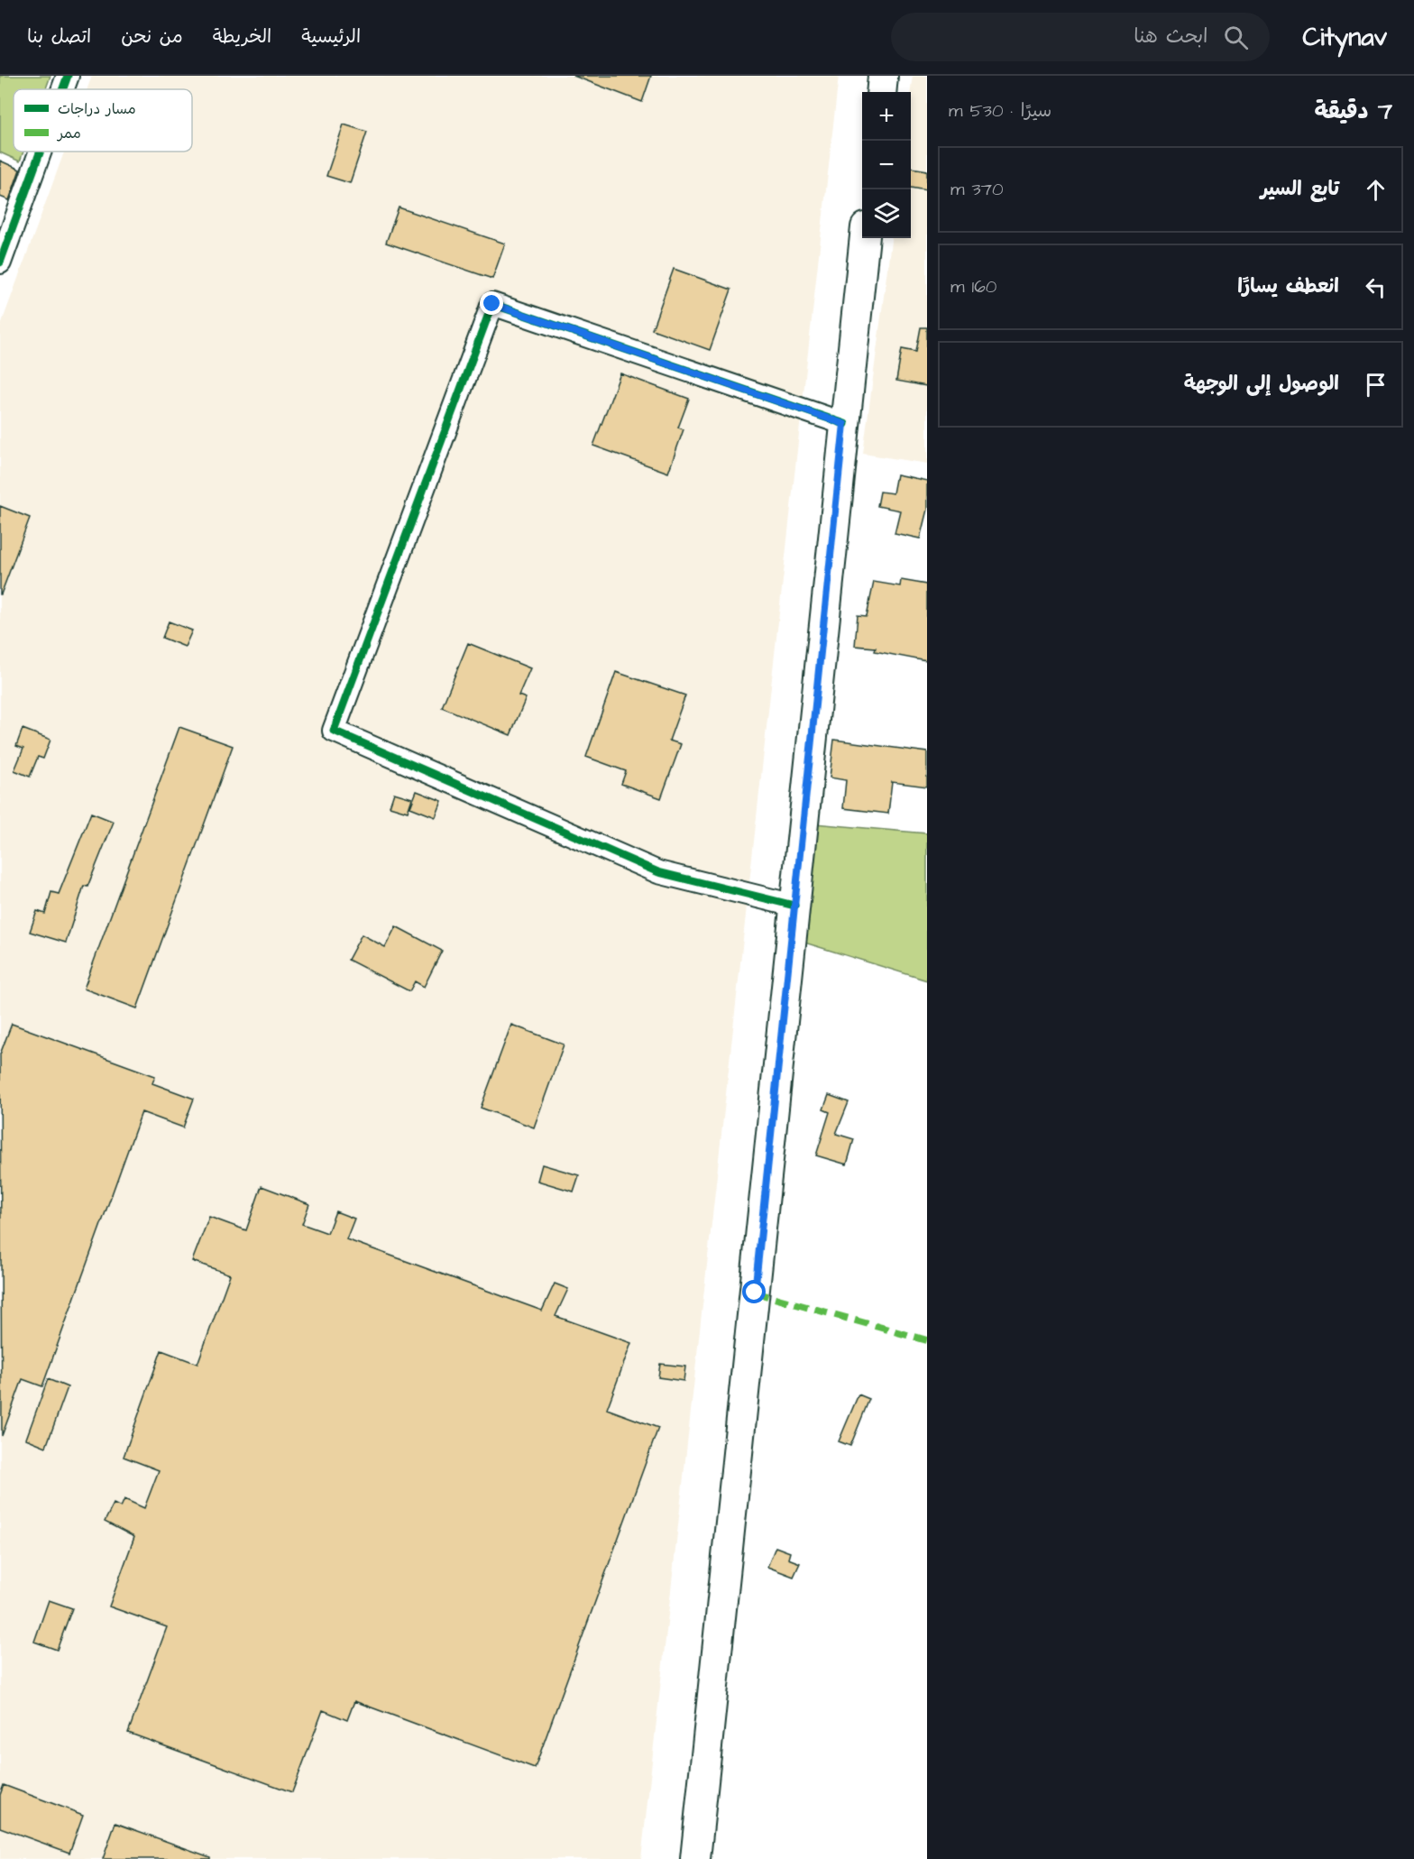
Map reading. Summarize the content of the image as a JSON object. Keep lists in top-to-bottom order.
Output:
{
  "legend": ["مسار دراجات", "ممر"],
  "page": {
    "header": "Citynav",
    "search": "ابحث هنا",
    "nav": [
      "الرئيسية",
      "الخريطة",
      "من نحن",
      "اتصل بنا"
    ],
    "heading": ["7 دقيقة", "سيرًا · 530 m"],
    "map_buttons": ["+", "−"],
    "list": [
      ["تابع السير", "370 m"],
      ["انعطف يسارًا", "160 m"],
      "الوصول إلى الوجهة"
    ]
  }
}
